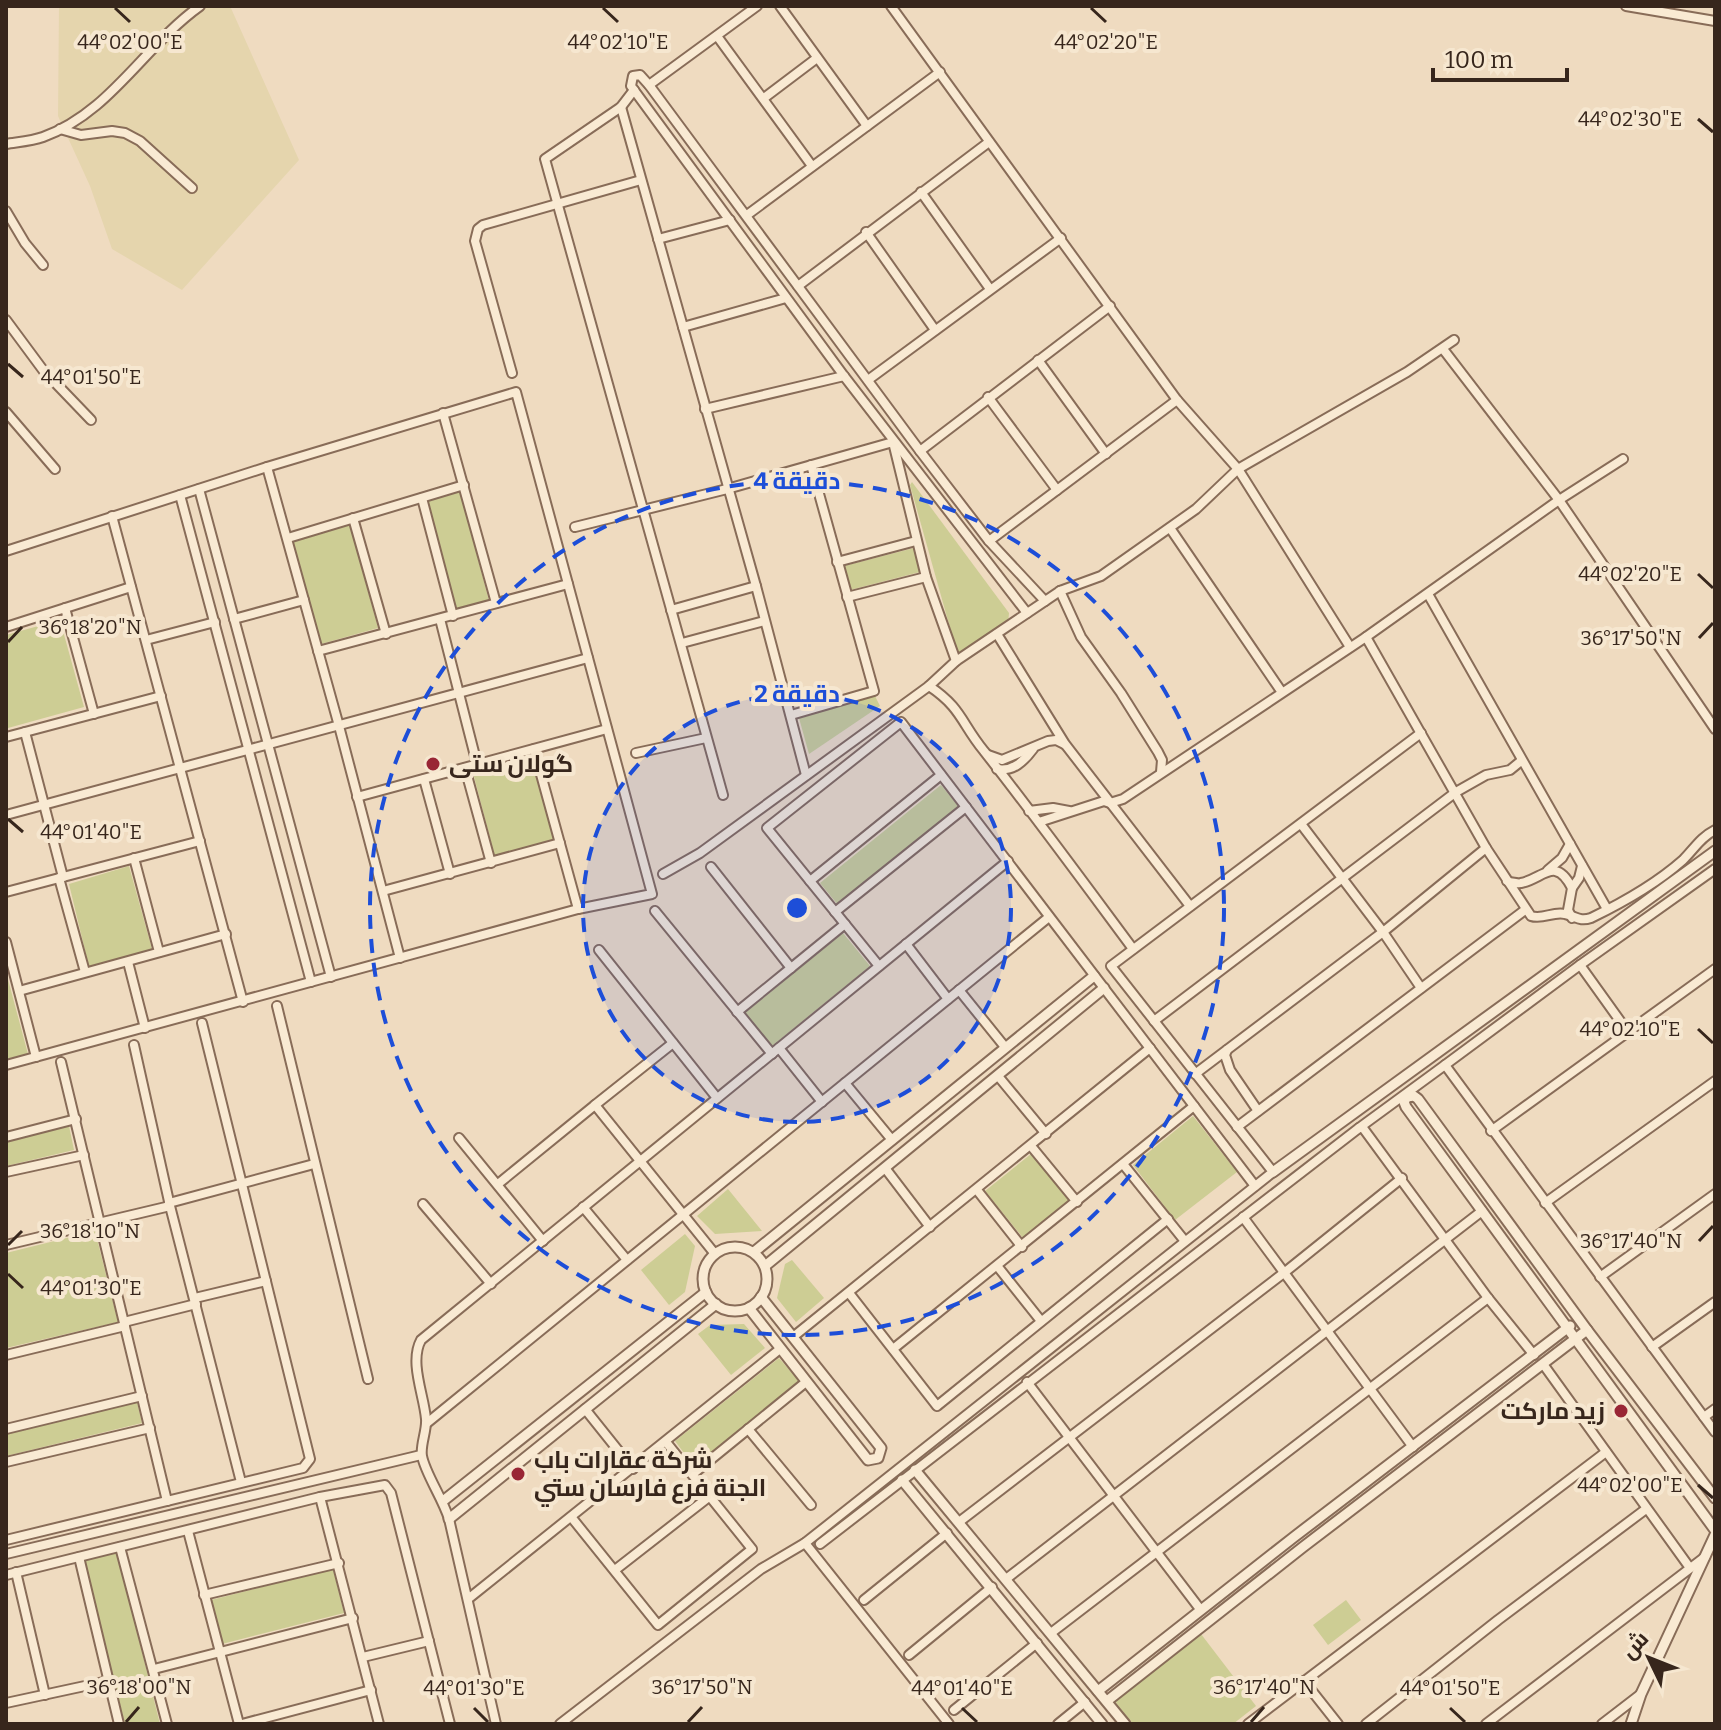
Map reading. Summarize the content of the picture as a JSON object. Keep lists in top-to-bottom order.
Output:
{
  "places": ["گولان ستی", "زيد ماركت", "شرکة عقارات باب الجنة فرع فارسان ستي"],
  "scale_bar": "100 m",
  "north": "top left",
  "coordinates": [
    "44°02'00\"E",
    "44°02'10\"E",
    "44°02'20\"E",
    "44°02'30\"E",
    "44°01'50\"E",
    "36°18'20\"N",
    "36°17'50\"N",
    "44°01'40\"E",
    "36°18'10\"N",
    "36°17'40\"N",
    "44°01'30\"E",
    "36°18'00\"N"
  ],
  "rings": ["4 دقيقة", "2 دقيقة"]
}
